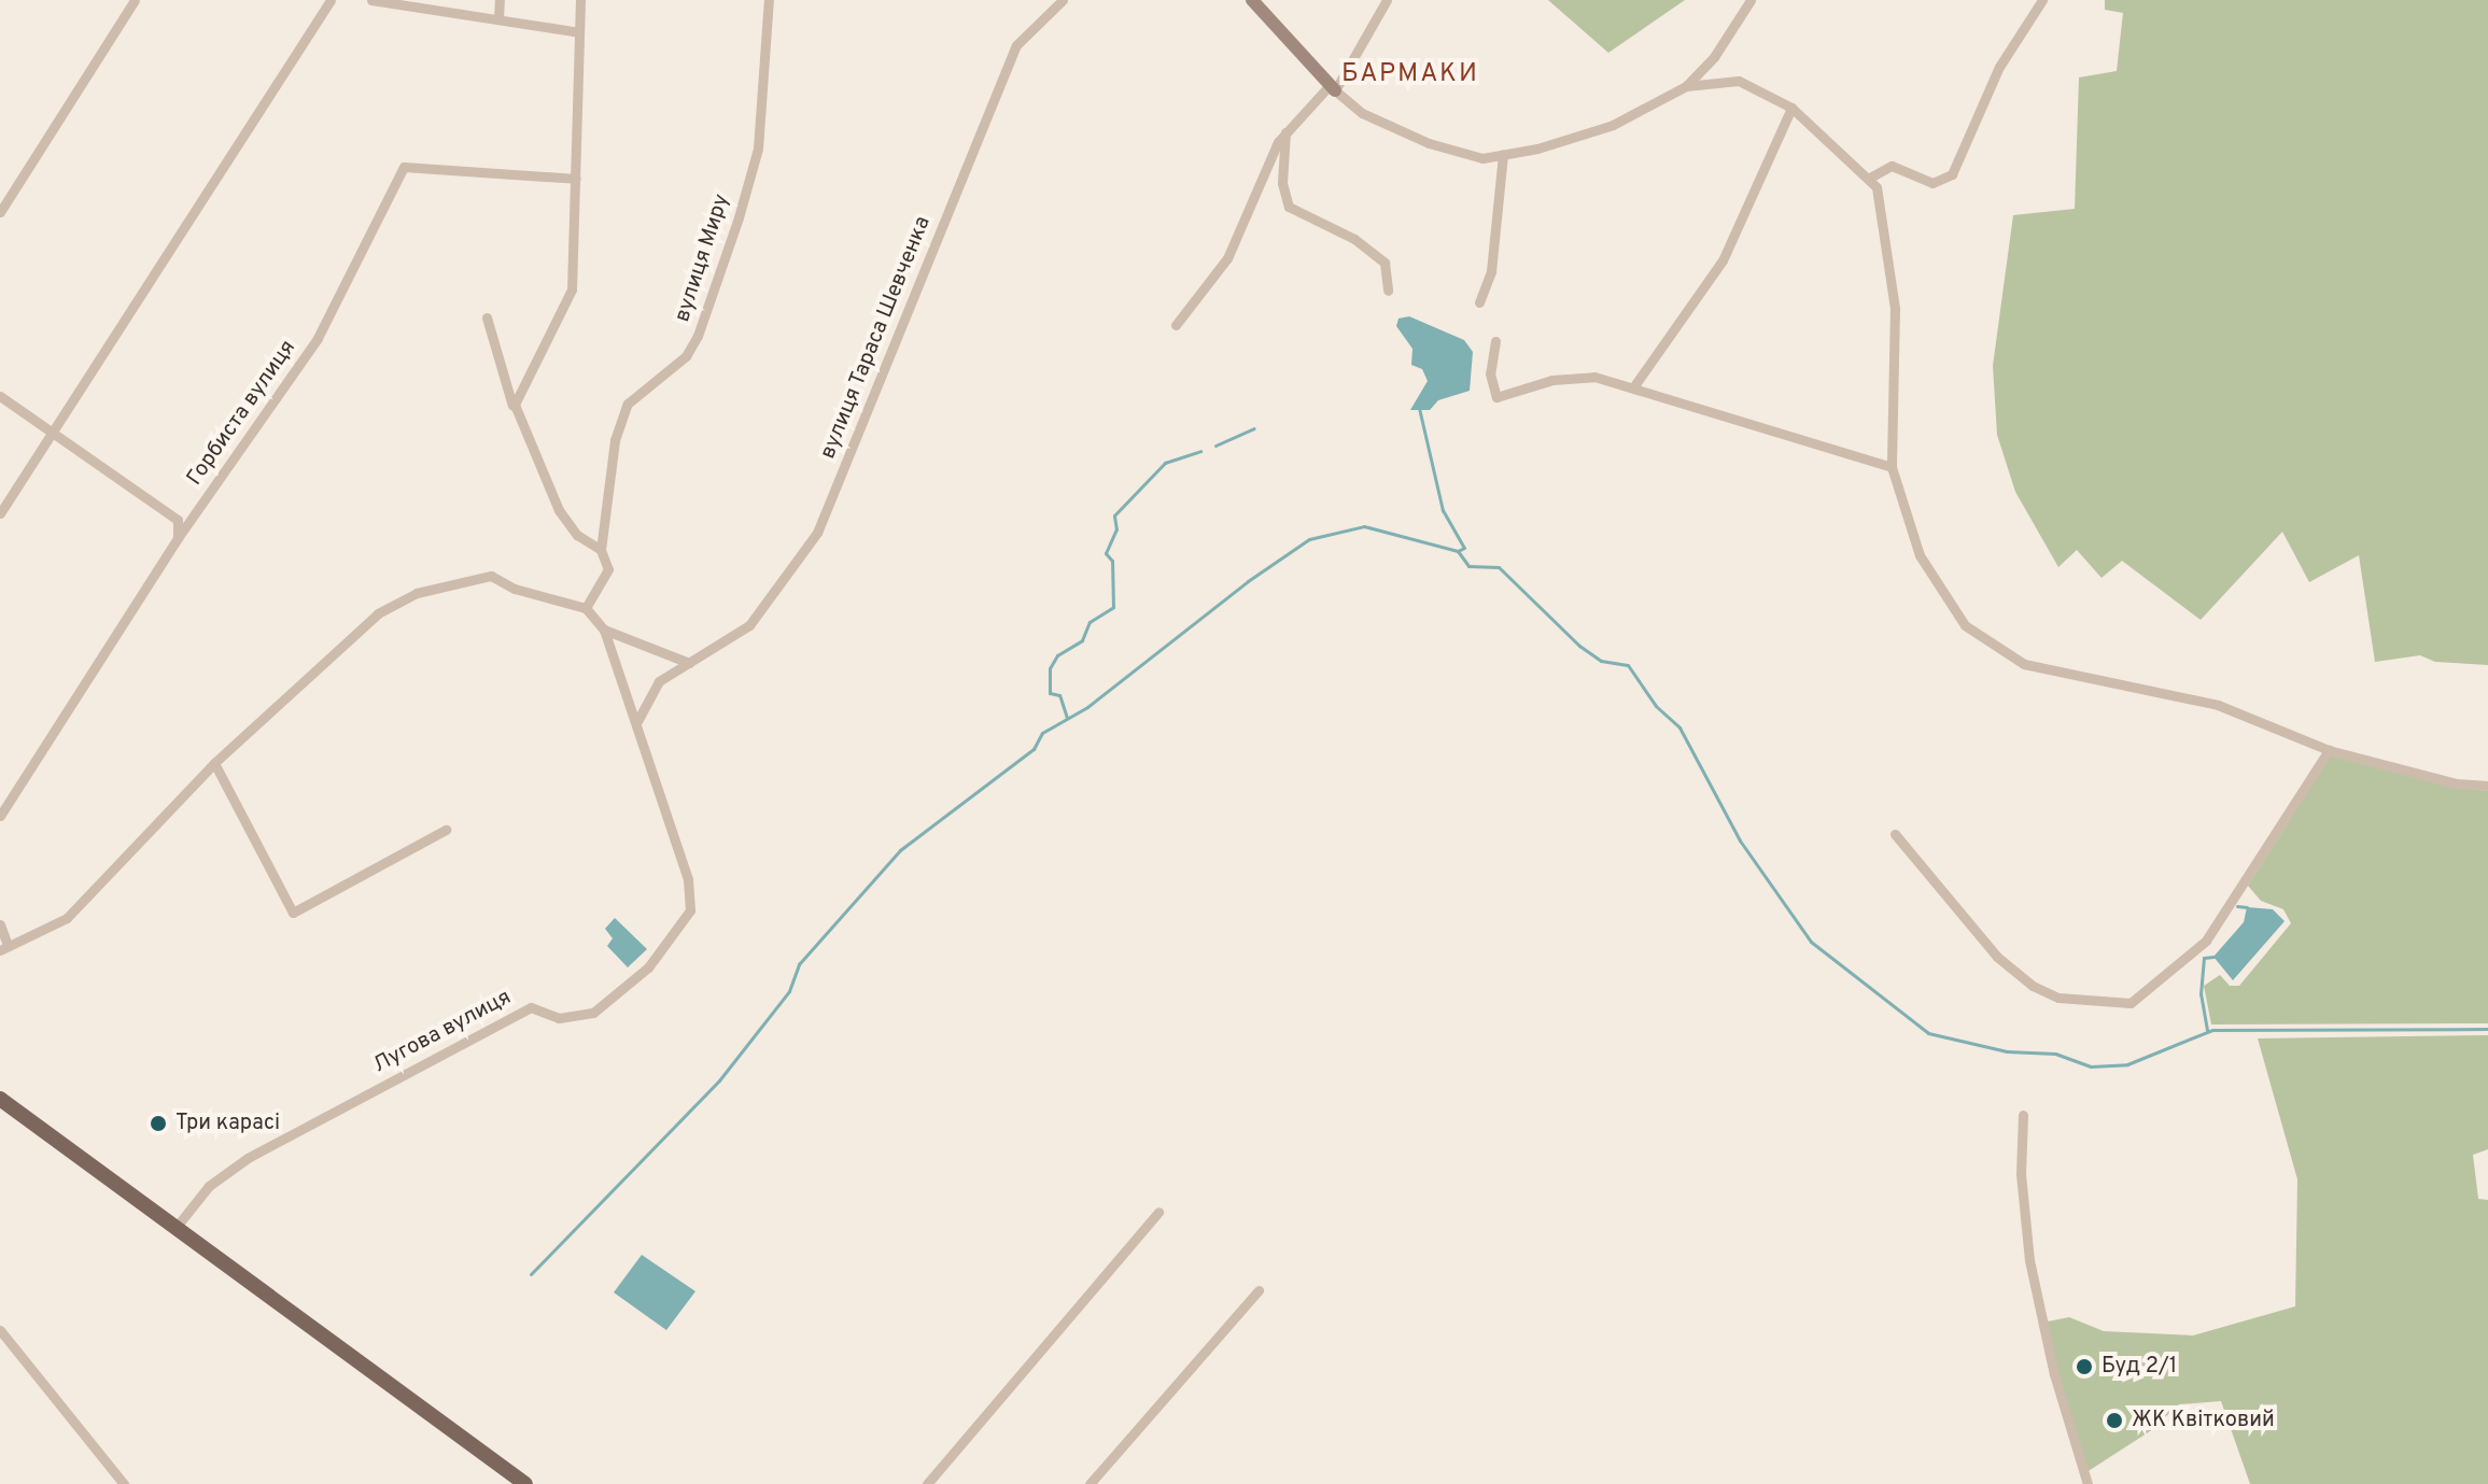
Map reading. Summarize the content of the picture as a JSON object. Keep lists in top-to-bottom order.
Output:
{
  "streets": {
    "street": [
      "вулиця Миру",
      "вулиця Тараса Шевченка",
      "Горбиста вулиця",
      "Лугова вулиця"
    ]
  },
  "crossings": [
    ["вулиця Тараса Шевченка", "Лугова вулиця"]
  ],
  "districts": ["БАРМАКИ"],
  "places": ["Три карасі", "Буд 2/1", "ЖК Квітковий"]
}
